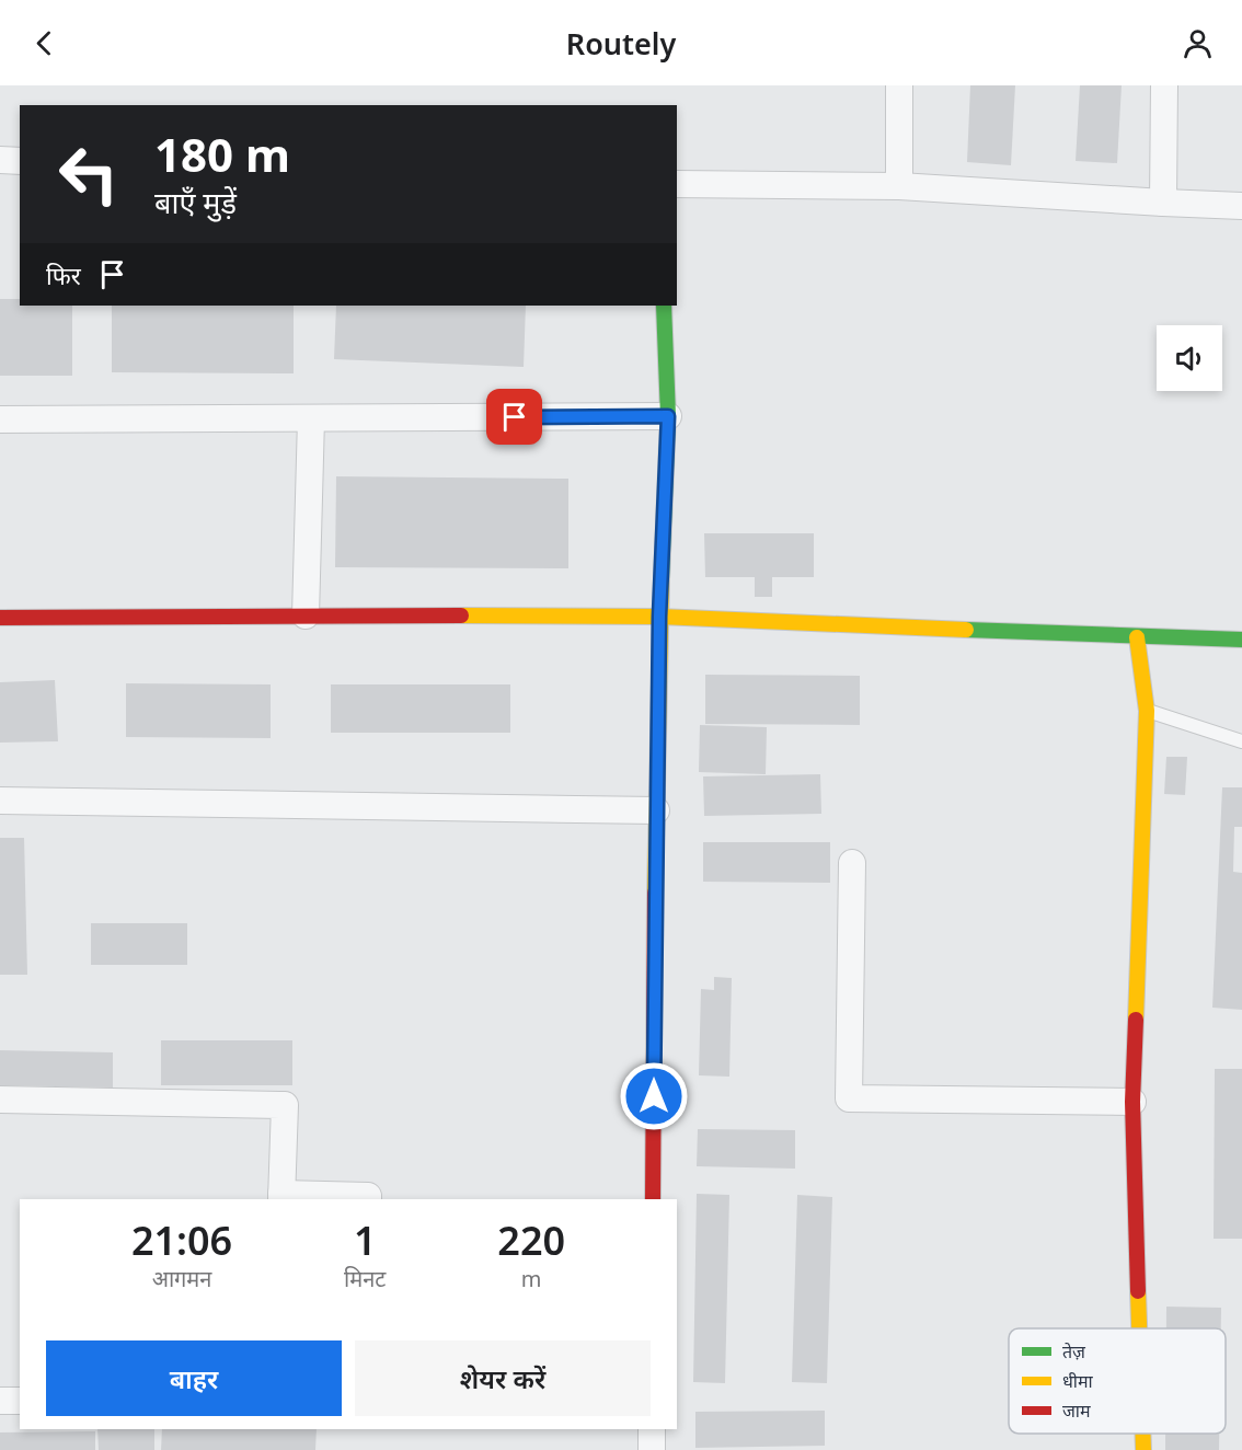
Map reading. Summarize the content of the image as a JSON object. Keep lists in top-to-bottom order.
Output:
{
  "legend": ["तेज़", "धीमा", "जाम"],
  "page": {
    "header": "Routely",
    "turn": ["180 m", "बाएँ मुड़ें"],
    "then": "फिर",
    "eta": [
      "21:06",
      "आगमन",
      "1",
      "मिनट",
      "220",
      "m"
    ],
    "buttons": ["बाहर", "शेयर करें"]
  }
}
